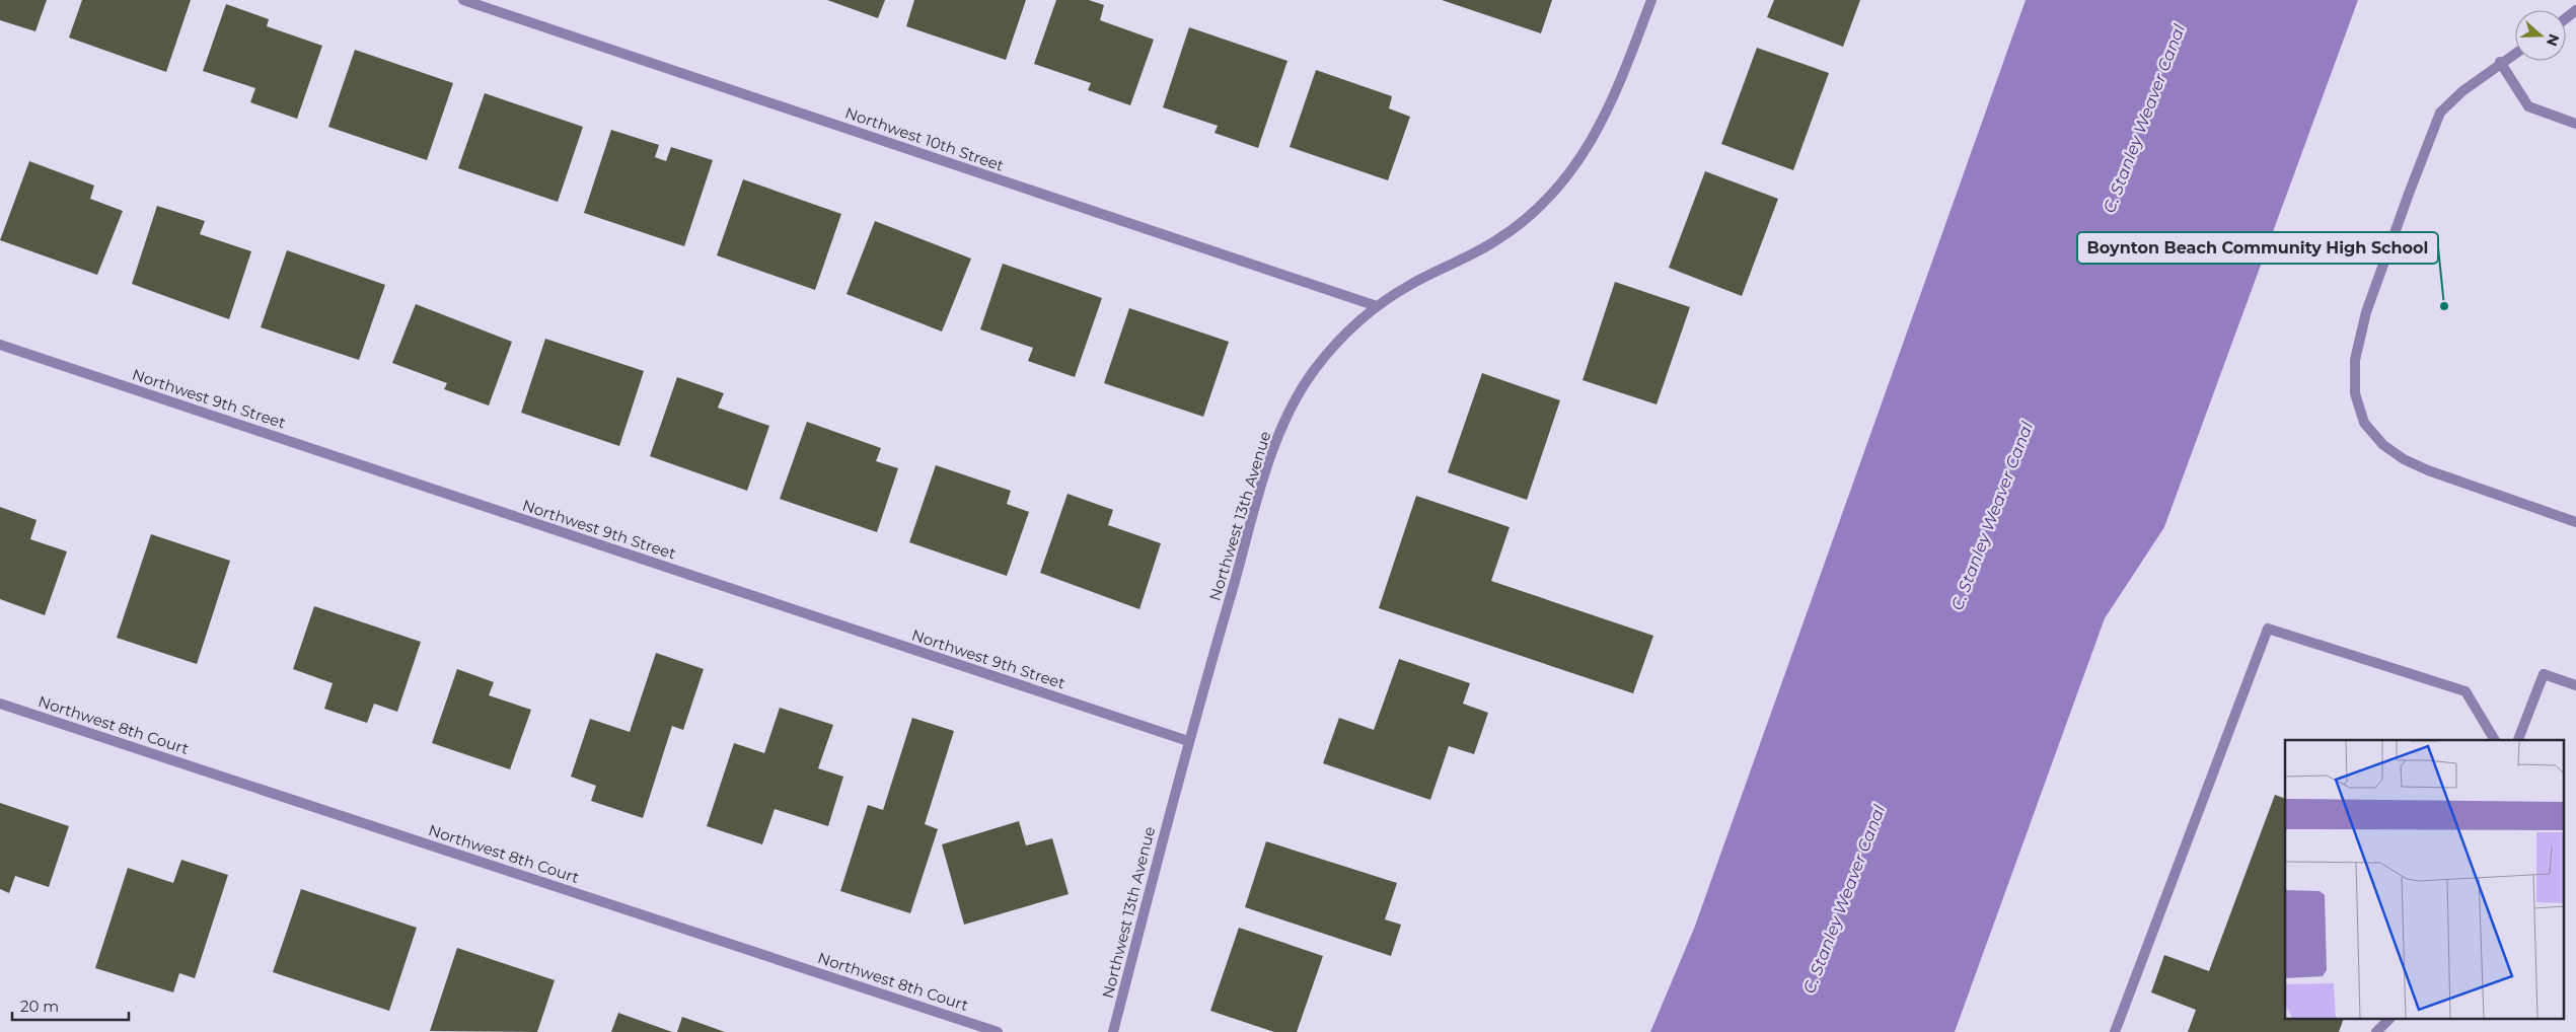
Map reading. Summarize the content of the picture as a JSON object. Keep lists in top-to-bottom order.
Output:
{
  "streets": {
    "street": [
      "Northwest 10th Street",
      "Northwest 9th Street",
      "Northwest 13th Avenue",
      "Northwest 8th Court"
    ]
  },
  "crossings": [
    ["Northwest 10th Street", "Northwest 13th Avenue"],
    ["Northwest 9th Street", "Northwest 13th Avenue"]
  ],
  "water": ["C. Stanley Weaver Canal"],
  "places": ["Boynton Beach Community High School"],
  "scale_bar": "20 m",
  "north": "right"
}
